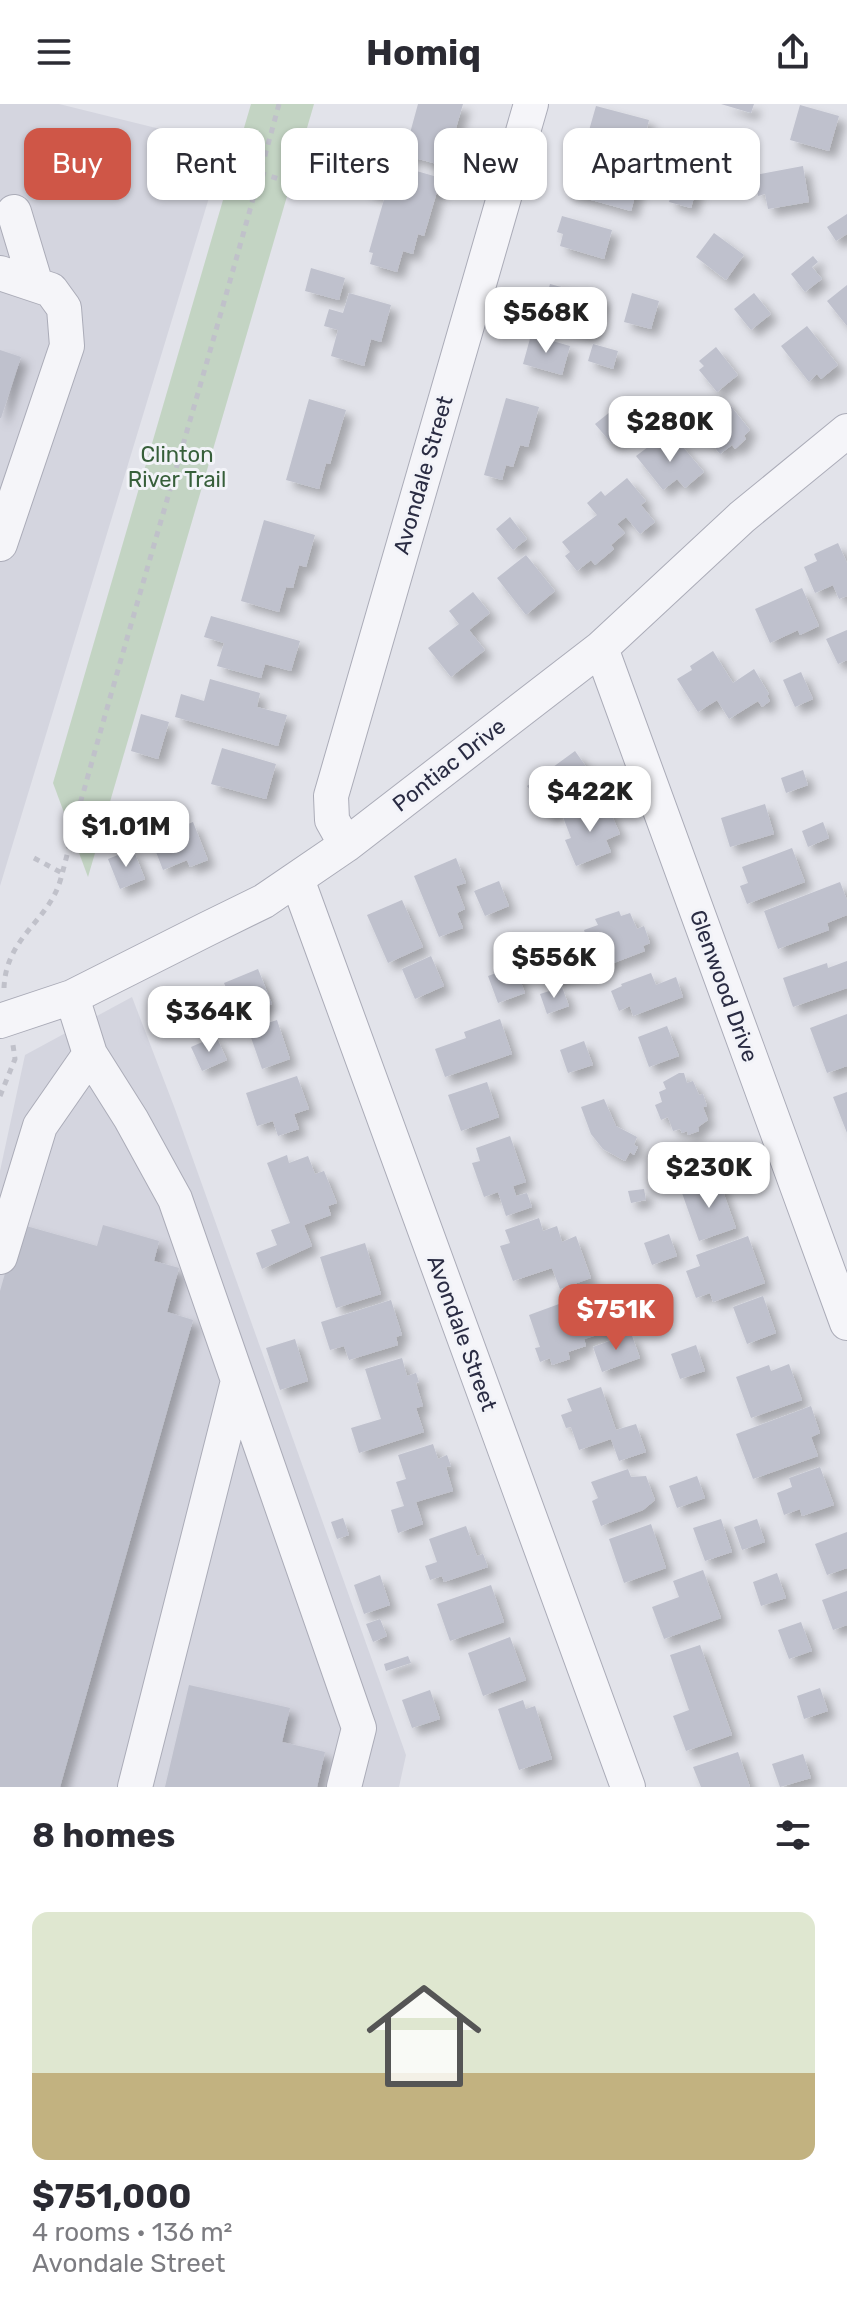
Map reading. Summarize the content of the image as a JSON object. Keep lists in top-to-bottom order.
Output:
{
  "streets": {
    "street": ["Avondale Street", "Pontiac Drive", "Glenwood Drive"]
  },
  "crossings": [
    ["Avondale Street", "Pontiac Drive"],
    ["Pontiac Drive", "Glenwood Drive"]
  ],
  "parks": ["Clinton River Trail"],
  "page": {
    "header": "Homiq",
    "chip": [
      "Buy",
      "Rent",
      "Filters",
      "New",
      "Apartment"
    ],
    "price": [
      "$568K",
      "$280K",
      "$422K",
      "$1.01M",
      "$556K",
      "$364K",
      "$230K",
      "$751K"
    ],
    "heading": "8 homes",
    "list": [
      {
        "name": "$751,000",
        "note": "4 rooms · 136 m² · Avondale Street"
      }
    ]
  }
}
